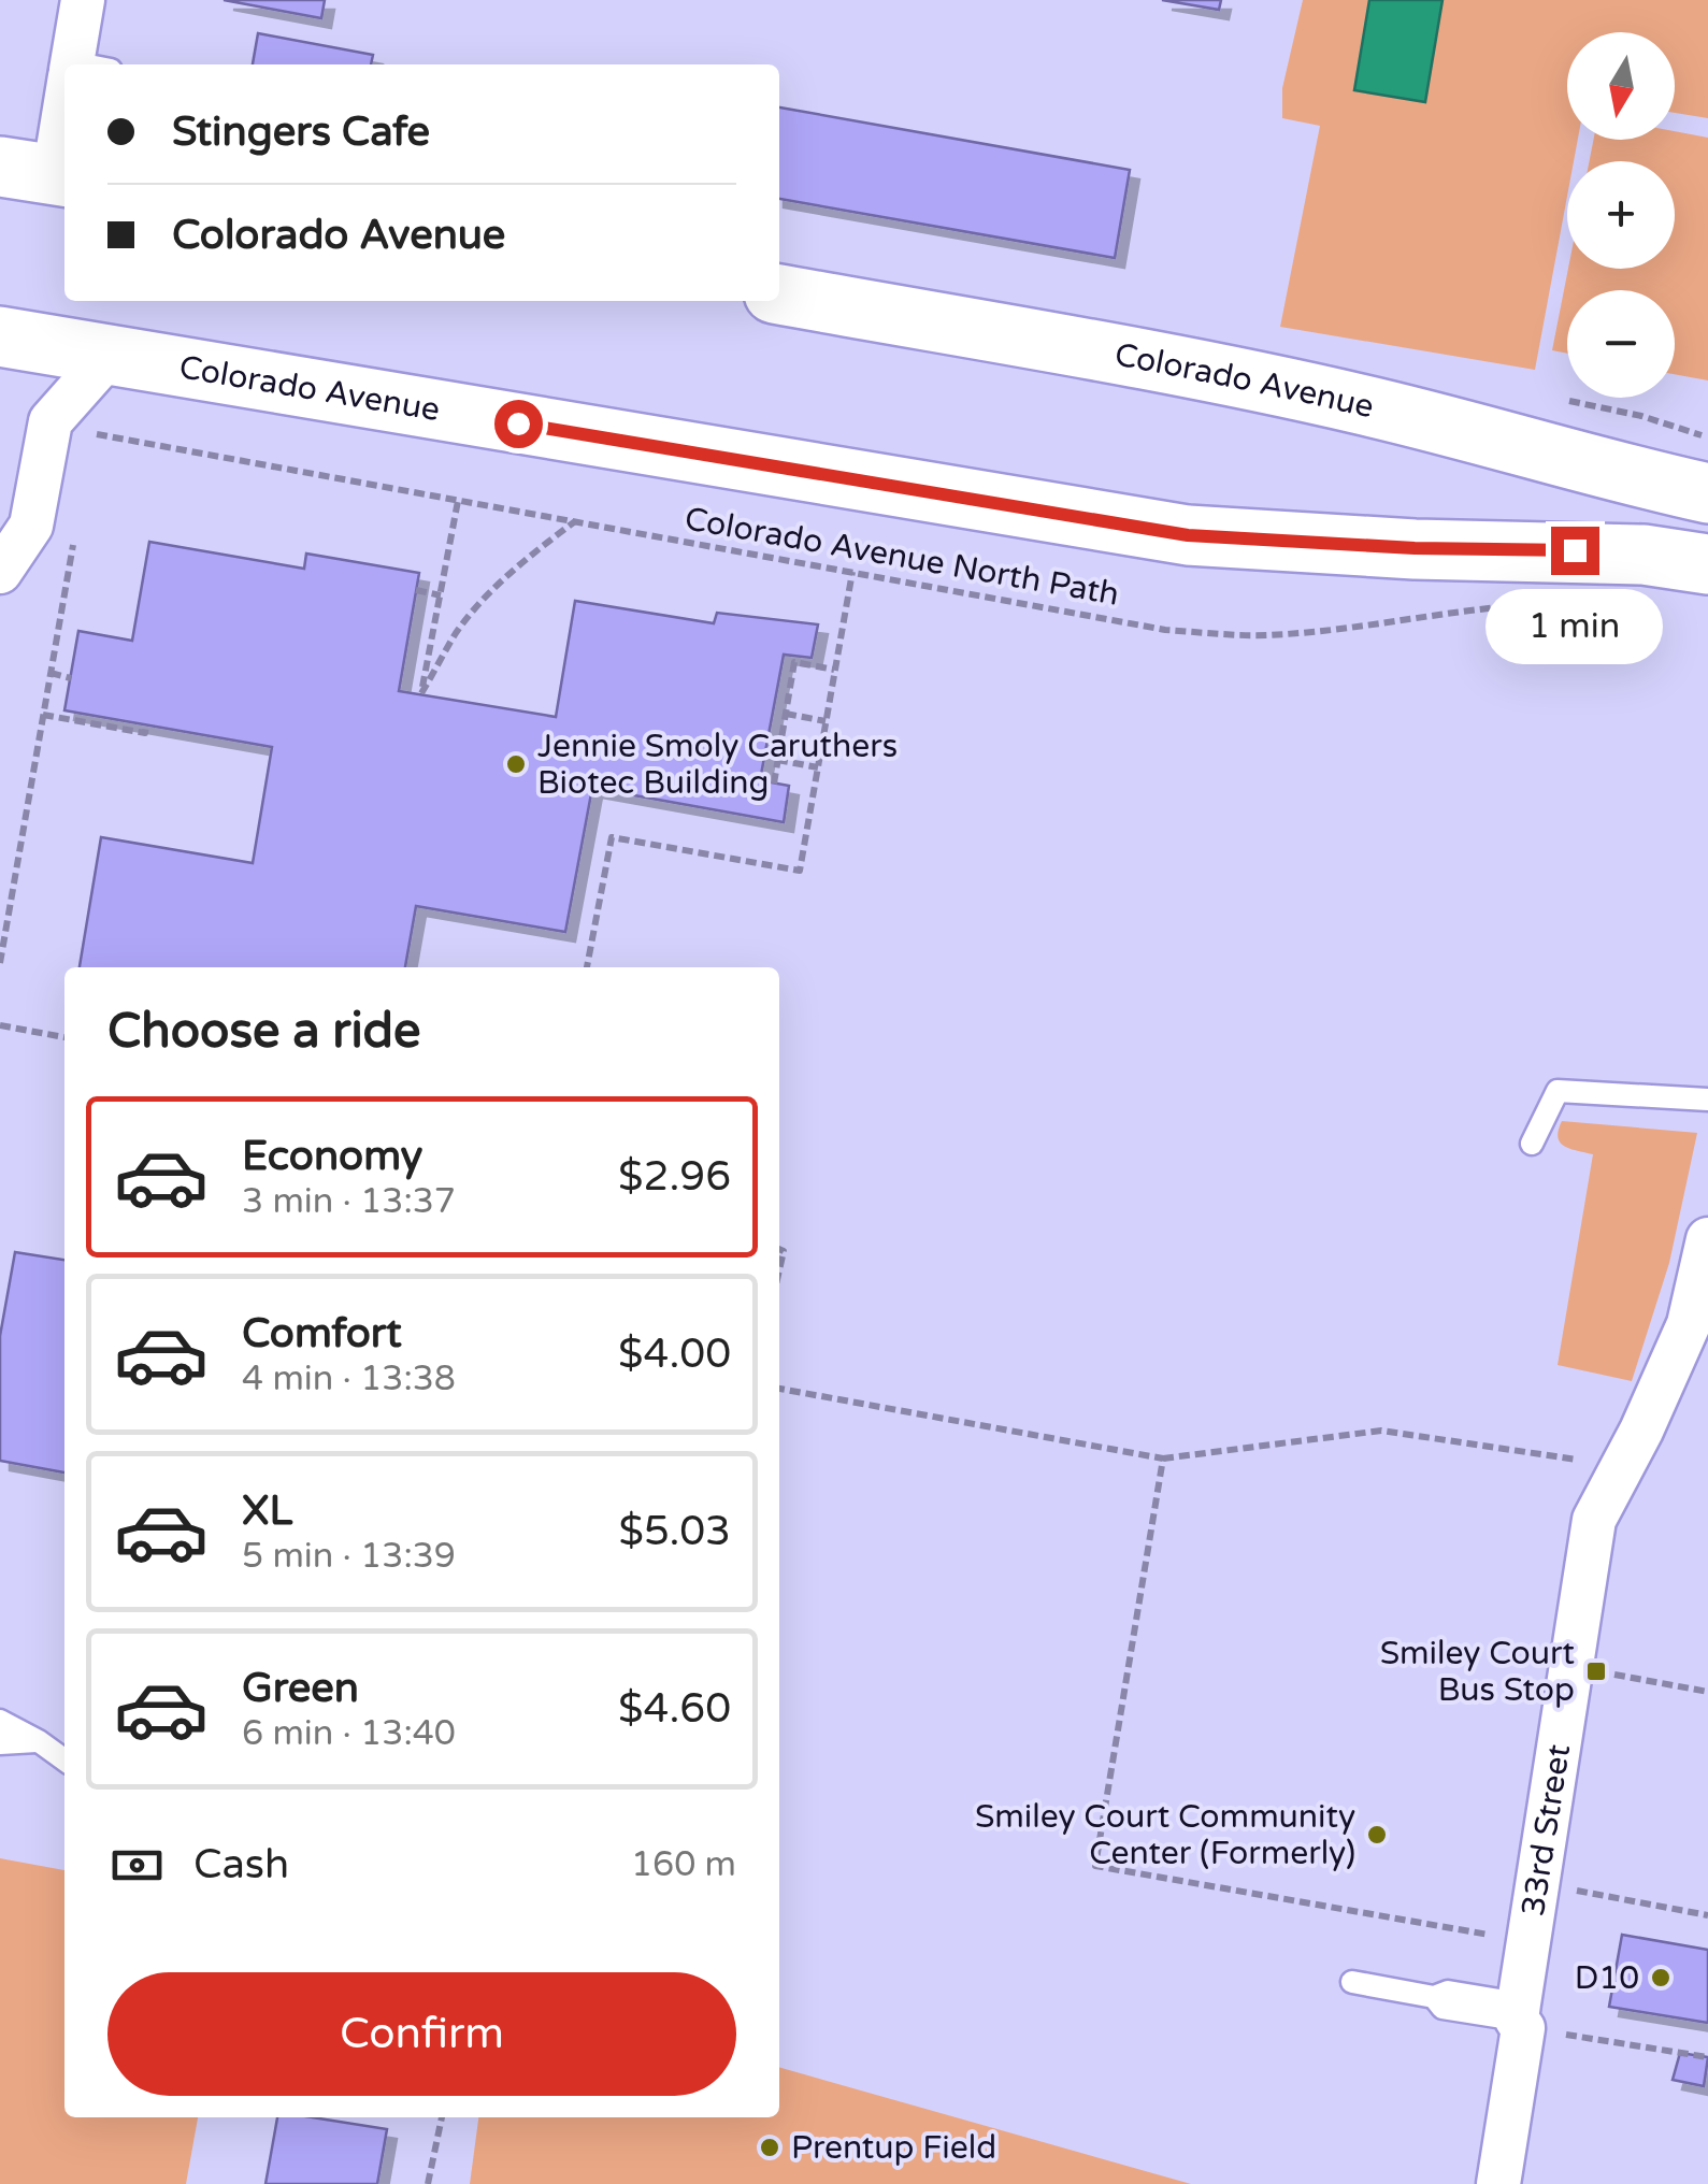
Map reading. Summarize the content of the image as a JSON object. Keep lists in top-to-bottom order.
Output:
{
  "streets": {
    "main road": ["Colorado Avenue"],
    "street": ["33rd Street"],
    "path": ["Colorado Avenue North Path"]
  },
  "places": {
    "other": [
      "Jennie Smoly Caruthers Biotec Building",
      "Smiley Court Community Center (Formerly)",
      "D10",
      "Prentup Field"
    ],
    "transit": ["Smiley Court Bus Stop"]
  },
  "north": "bottom",
  "page": {
    "map_buttons": ["+", "−"],
    "banner": ["Stingers Cafe", "Colorado Avenue"],
    "bubble": "1 min",
    "heading": "Choose a ride",
    "list": [
      {
        "name": "Economy",
        "note": "3 min · 13:37",
        "value": "$2.96"
      },
      {
        "name": "Comfort",
        "note": "4 min · 13:38",
        "value": "$4.00"
      },
      {
        "name": "XL",
        "note": "5 min · 13:39",
        "value": "$5.03"
      },
      {
        "name": "Green",
        "note": "6 min · 13:40",
        "value": "$4.60"
      }
    ],
    "pay": ["Cash", "160 m"],
    "buttons": "Confirm"
  }
}
